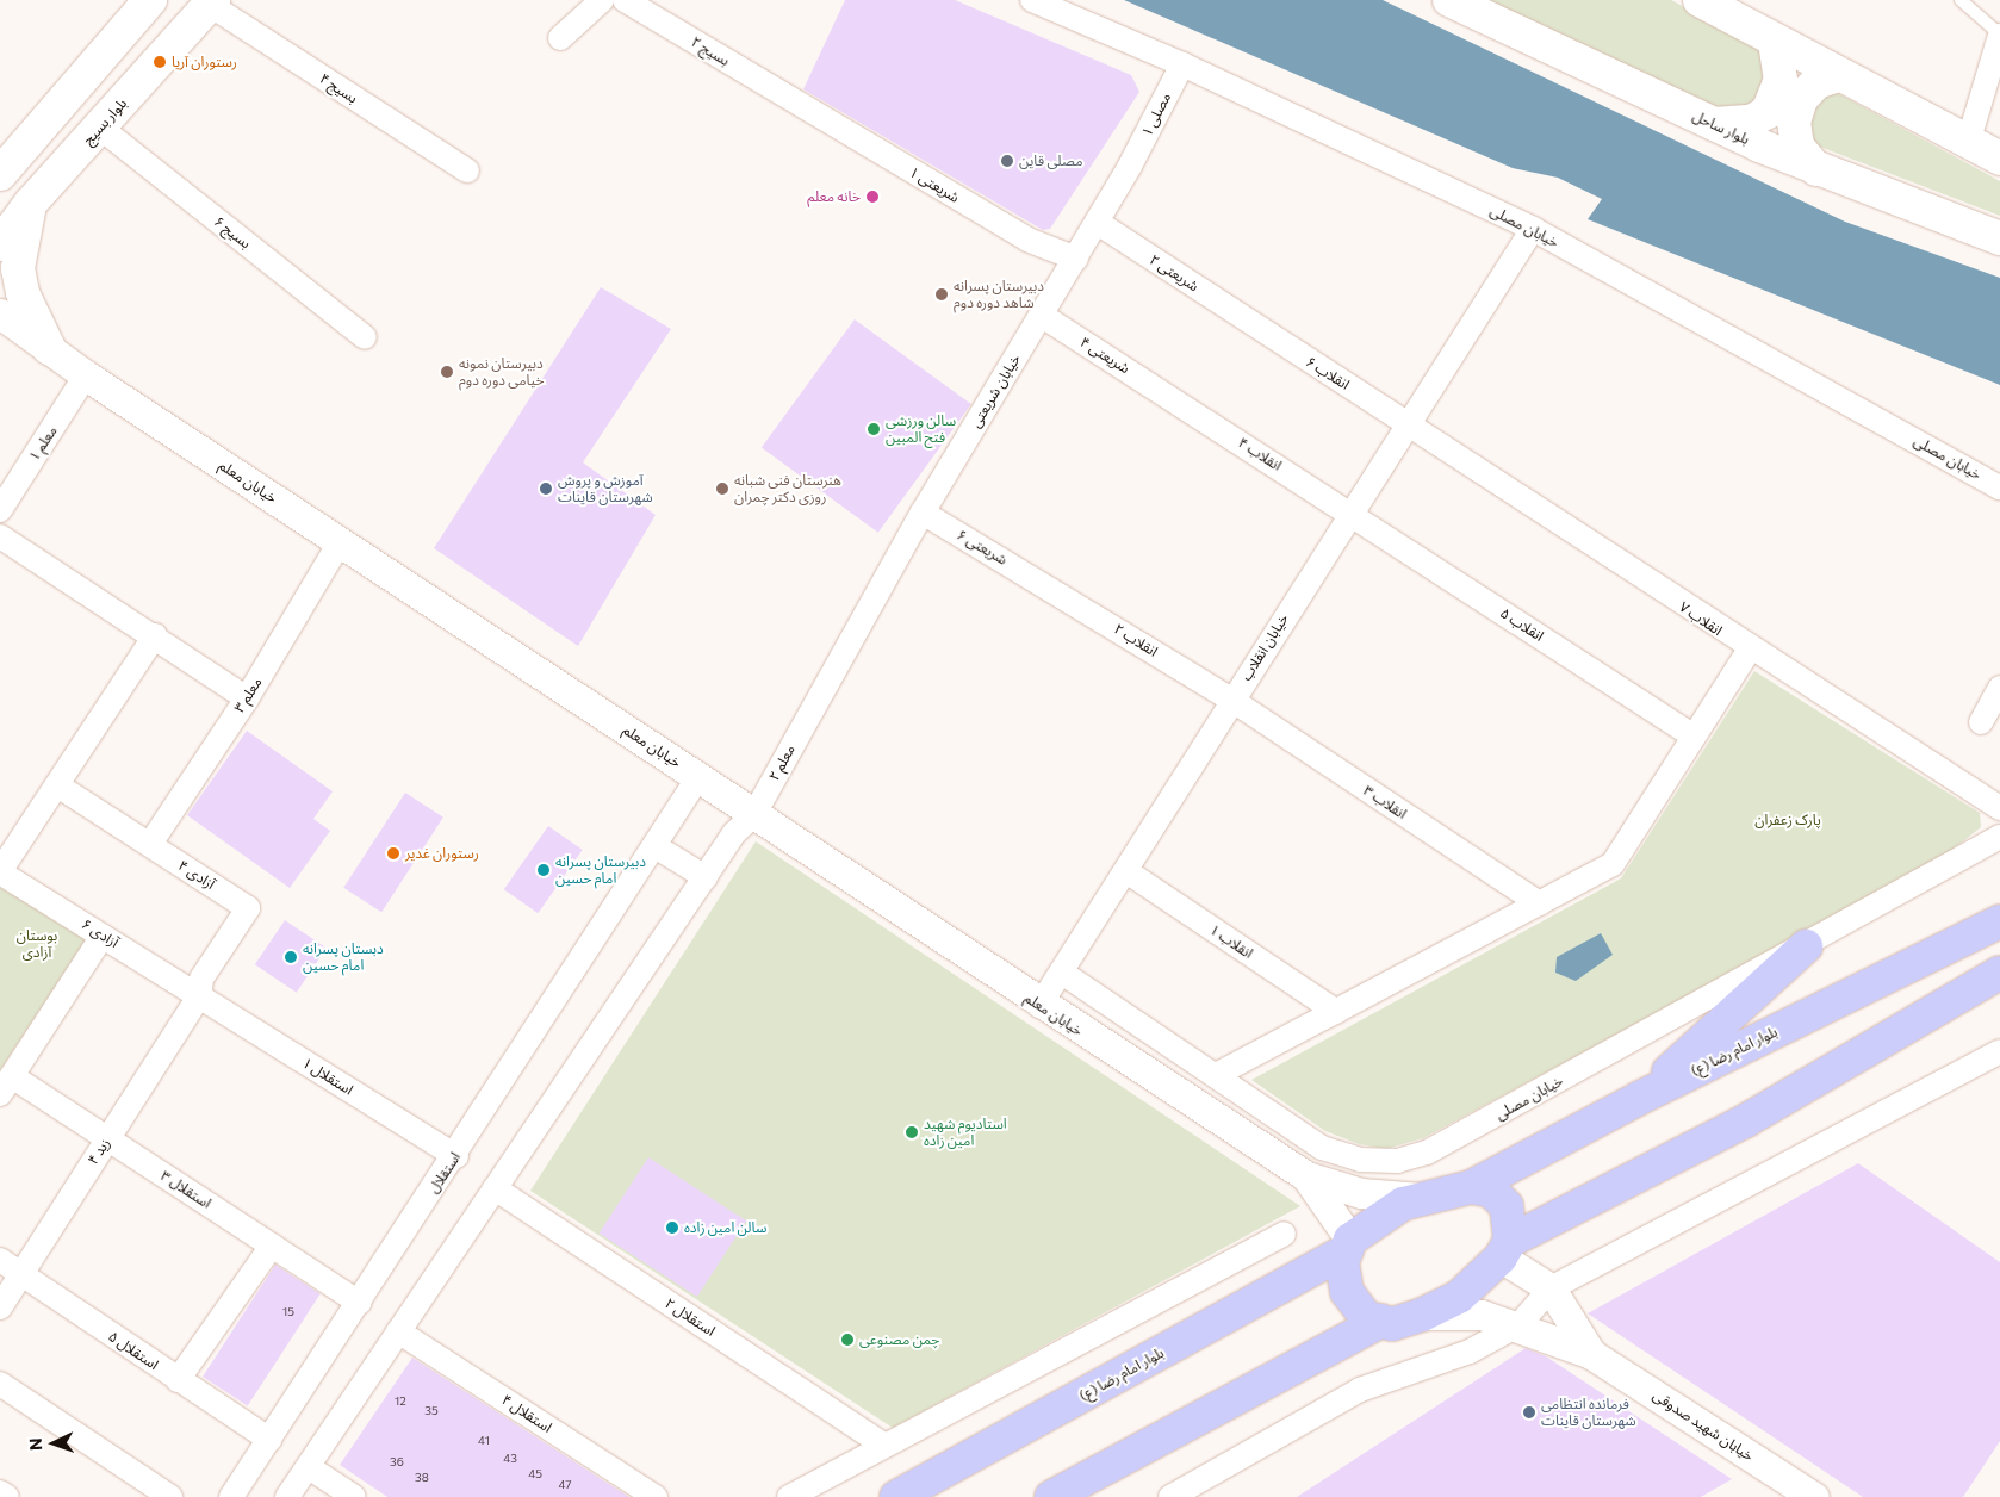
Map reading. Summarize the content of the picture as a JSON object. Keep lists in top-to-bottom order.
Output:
{
  "streets": {
    "main road": ["بلوار بسیج", "بلوار ساحل", "بلوار امام رضا (ع)"],
    "street": [
      "بسیج ۲",
      "بسیج ۴",
      "مصلی ۱",
      "شریعتی ۱",
      "خیابان مصلی",
      "بسیج ۶",
      "شریعتی ۲",
      "شریعتی ۴",
      "انقلاب ۶",
      "خیابان شریعتی",
      "معلم ۱",
      "انقلاب ۴",
      "خیابان معلم",
      "شریعتی ۶",
      "انقلاب ۷",
      "انقلاب ۵",
      "انقلاب ۲",
      "خیابان انقلاب",
      "معلم ۳",
      "معلم ۲",
      "انقلاب ۳",
      "آزادی ۴",
      "آزادی ۶",
      "انقلاب ۱",
      "استقلال ۱",
      "زید ۴",
      "استقلال",
      "استقلال ۳",
      "استقلال ۲",
      "استقلال ۵",
      "استقلال ۴",
      "خیابان شهید صدوقی"
    ]
  },
  "crossings": [
    ["بسیج ۲", "شریعتی ۱"],
    ["بسیج ۴", "بلوار بسیج"],
    ["مصلی ۱", "خیابان مصلی"],
    ["مصلی ۱", "خیابان شریعتی"],
    ["بلوار بسیج", "بسیج ۶"],
    ["شریعتی ۱", "خیابان شریعتی"],
    ["خیابان مصلی", "خیابان انقلاب"],
    ["شریعتی ۲", "انقلاب ۶"],
    ["شریعتی ۲", "خیابان شریعتی"],
    ["شریعتی ۴", "خیابان شریعتی"],
    ["شریعتی ۴", "انقلاب ۴"],
    ["انقلاب ۶", "انقلاب ۷"],
    ["انقلاب ۶", "خیابان انقلاب"],
    ["خیابان شریعتی", "شریعتی ۶"],
    ["خیابان شریعتی", "معلم ۲"],
    ["معلم ۱", "خیابان معلم"],
    ["انقلاب ۴", "انقلاب ۵"],
    ["انقلاب ۴", "خیابان انقلاب"],
    ["خیابان معلم", "خیابان انقلاب"],
    ["خیابان معلم", "معلم ۳"],
    ["خیابان معلم", "معلم ۲"],
    ["خیابان معلم", "استقلال"],
    ["شریعتی ۶", "انقلاب ۲"],
    ["انقلاب ۷", "خیابان انقلاب"],
    ["انقلاب ۵", "خیابان انقلاب"],
    ["انقلاب ۲", "خیابان انقلاب"],
    ["انقلاب ۲", "انقلاب ۳"],
    ["خیابان انقلاب", "انقلاب ۳"],
    ["خیابان انقلاب", "انقلاب ۱"],
    ["معلم ۳", "آزادی ۴"],
    ["آزادی ۴", "آزادی ۶"],
    ["آزادی ۴", "استقلال ۱"],
    ["آزادی ۴", "زید ۴"],
    ["آزادی ۶", "استقلال ۱"],
    ["آزادی ۶", "زید ۴"],
    ["بلوار امام رضا (ع)", "خیابان شهید صدوقی"],
    ["استقلال ۱", "زید ۴"],
    ["استقلال ۱", "استقلال"],
    ["زید ۴", "استقلال ۳"],
    ["زید ۴", "استقلال ۵"],
    ["استقلال", "استقلال ۳"],
    ["استقلال", "استقلال ۵"]
  ],
  "parks": ["پارک زعفران", "بوستان آزادی"],
  "places": [
    "رستوران آریا",
    "مصلی قاین",
    "خانه معلم",
    "دبیرستان پسرانه شاهد دوره دوم",
    "دبیرستان نمونه خیامی دوره دوم",
    "سالن ورزشی فتح المبین",
    "آموزش و پروش شهرستان قاینات",
    "هنرستان فنی شبانه روزی دکتر چمران",
    "رستوران غدیر",
    "دبیرستان پسرانه امام حسین",
    "دبستان پسرانه امام حسین",
    "استادیوم شهید امین زاده",
    "سالن امین زاده",
    "چمن مصنوعی",
    "فرمانده انتظامی شهرستان قاینات"
  ],
  "house_numbers": [
    "15",
    "12",
    "35",
    "41",
    "43",
    "36",
    "45",
    "38",
    "47"
  ],
  "north": "left"
}
